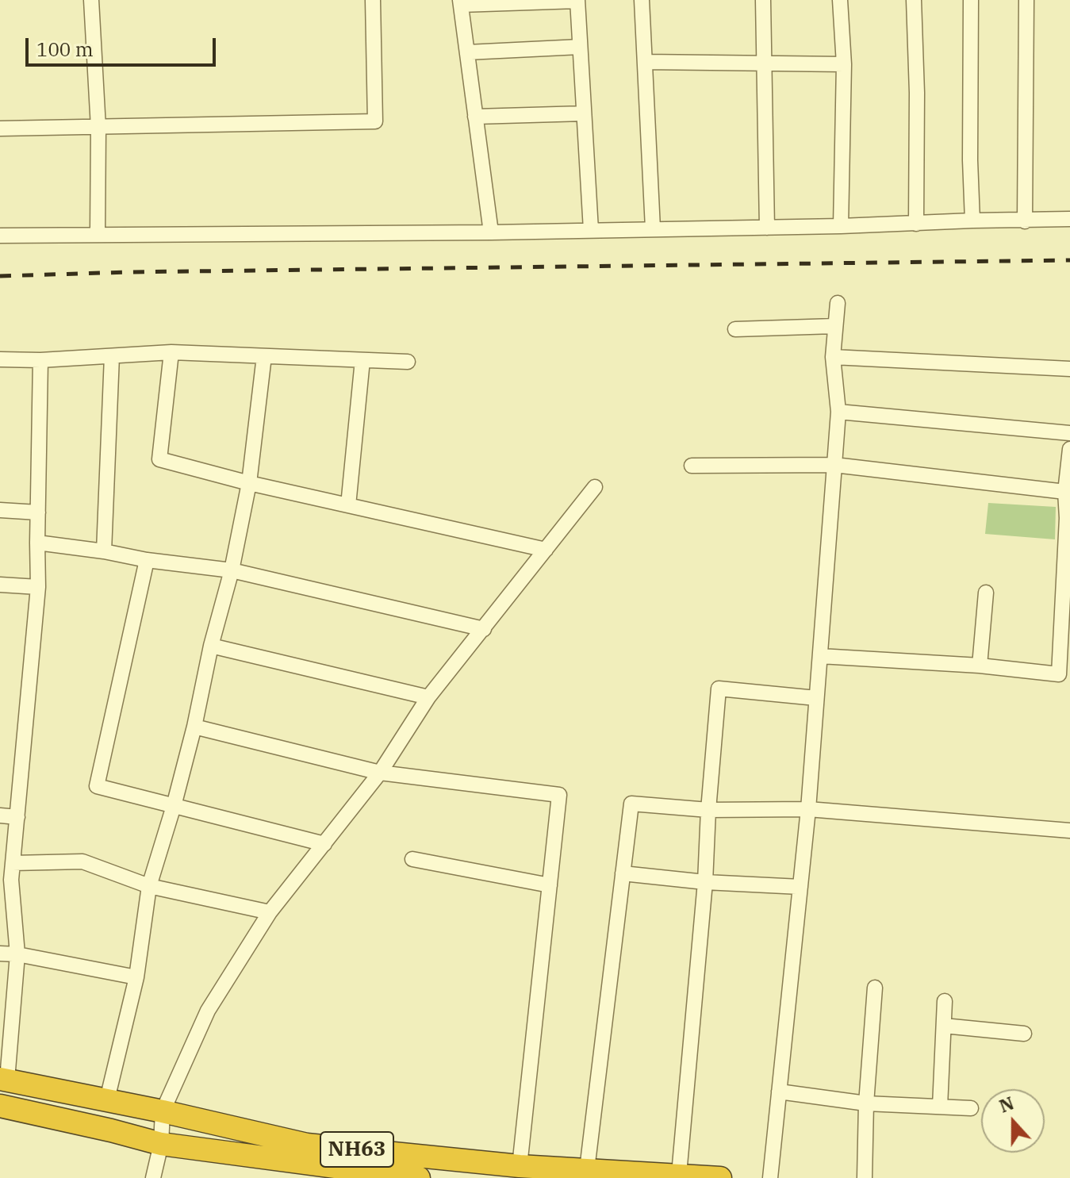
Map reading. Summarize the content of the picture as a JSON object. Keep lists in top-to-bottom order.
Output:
{
  "streets": {
    "highway": ["NH63"]
  },
  "scale_bar": "100 m",
  "north": "top"
}
